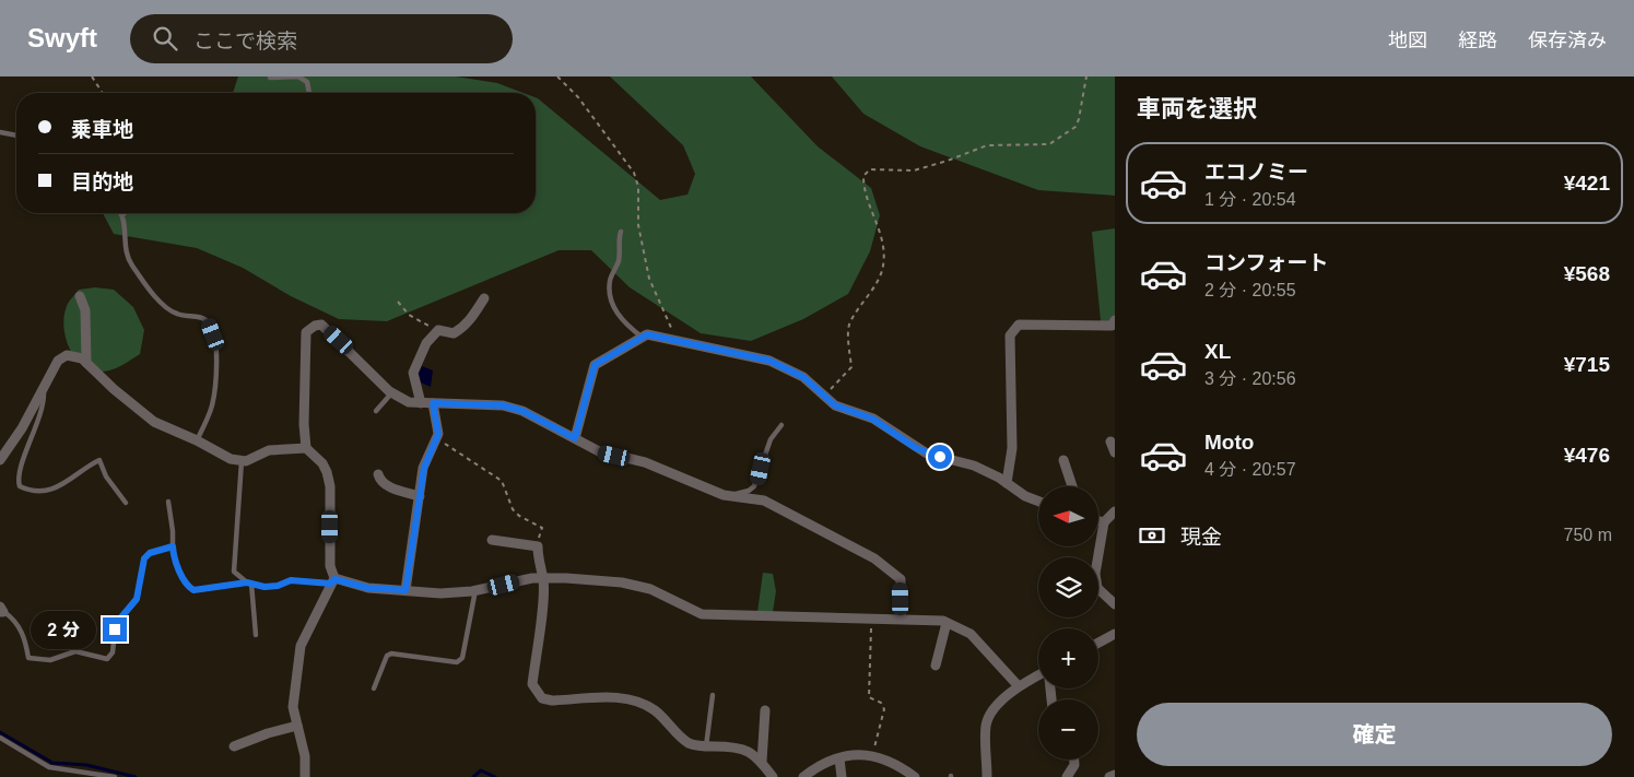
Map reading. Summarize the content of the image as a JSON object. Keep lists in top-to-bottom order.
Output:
{
  "north": "left",
  "page": {
    "header": "Swyft",
    "search": "ここで検索",
    "nav": ["地図", "経路", "保存済み"],
    "heading": "車両を選択",
    "banner": ["乗車地", "目的地"],
    "list": [
      {
        "name": "エコノミー",
        "note": "1 分 · 20:54",
        "value": "¥421"
      },
      {
        "name": "コンフォート",
        "note": "2 分 · 20:55",
        "value": "¥568"
      },
      {
        "name": "XL",
        "note": "3 分 · 20:56",
        "value": "¥715"
      },
      {
        "name": "Moto",
        "note": "4 分 · 20:57",
        "value": "¥476"
      }
    ],
    "map_buttons": ["+", "−"],
    "pay": ["現金", "750 m"],
    "bubble": "2 分",
    "buttons": "確定"
  }
}
